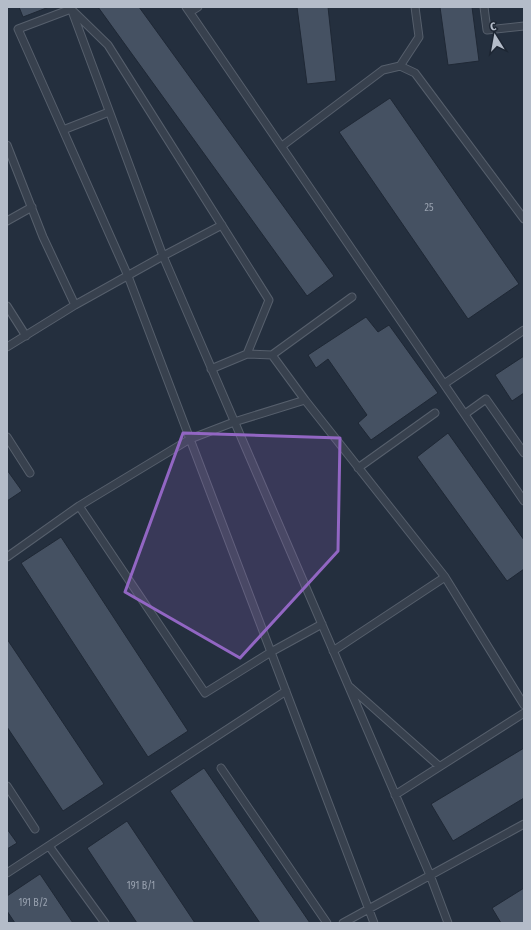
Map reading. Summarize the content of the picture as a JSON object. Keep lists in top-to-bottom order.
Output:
{
  "house_numbers": ["25", "191 В/1", "191 В/2"],
  "north": "top"
}
